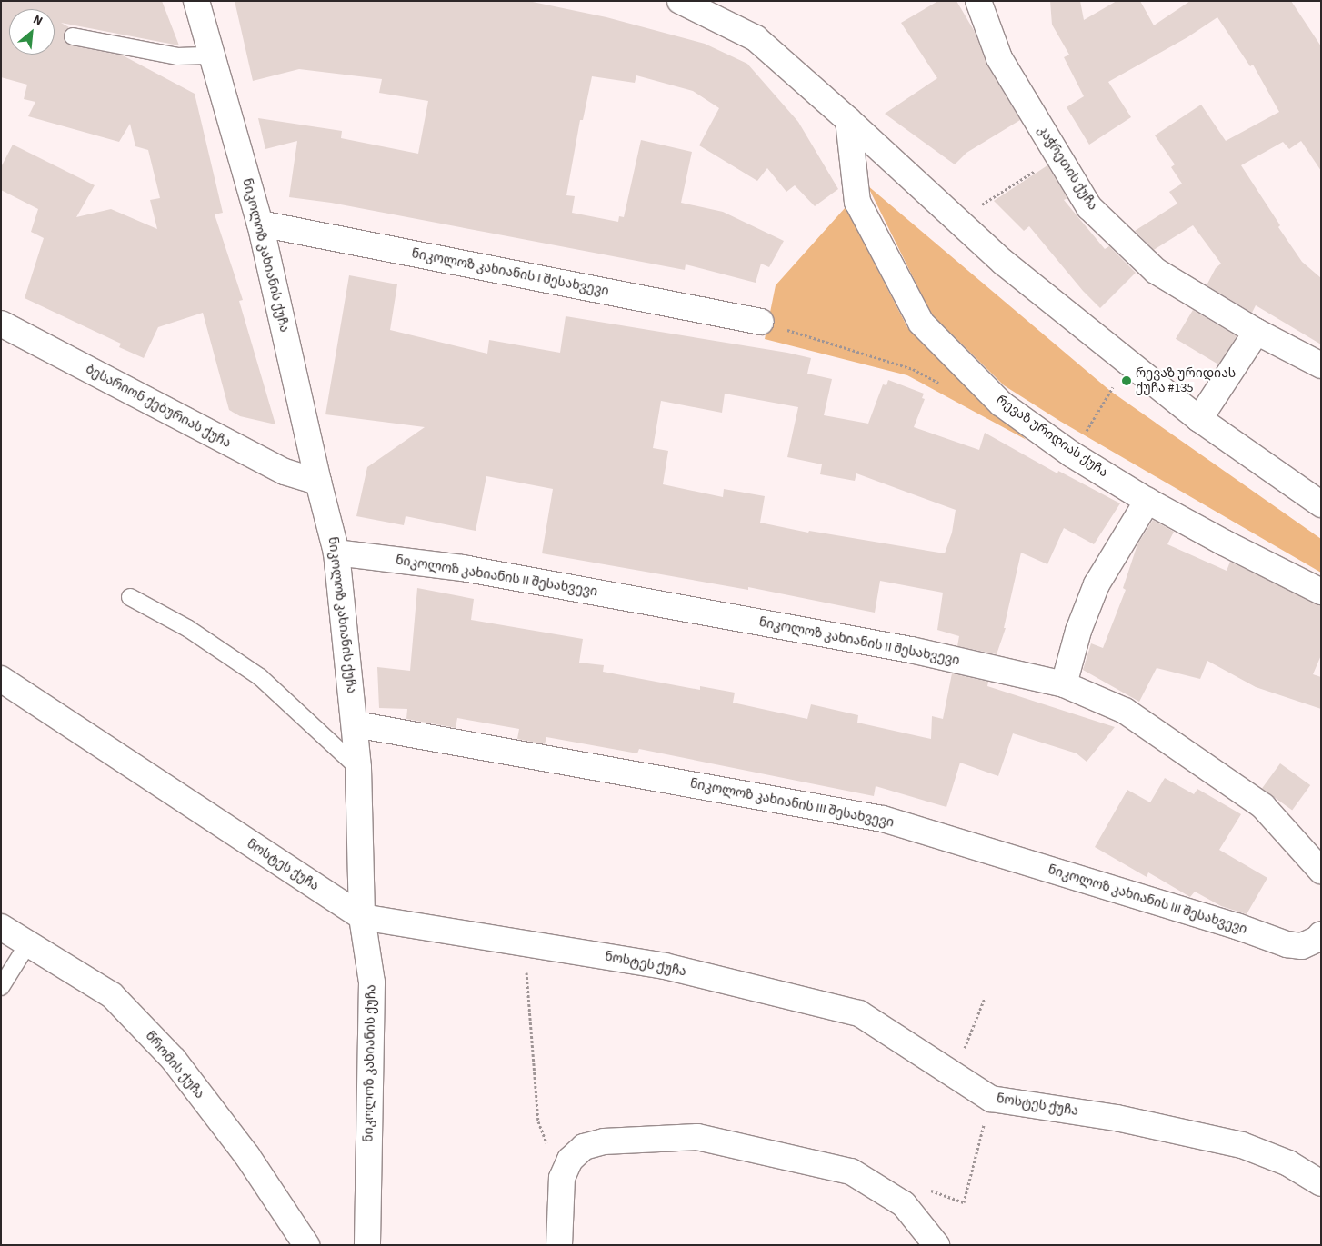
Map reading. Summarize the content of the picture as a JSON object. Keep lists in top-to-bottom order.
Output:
{
  "streets": {
    "street": [
      "კაჭრეთის ქუჩა",
      "ნიკოლოზ კახიანის ქუჩა",
      "ნიკოლოზ კახიანის I შესახვევი",
      "ბესარიონ ქებურიას ქუჩა",
      "რევაზ ურიდიას ქუჩა",
      "ნიკოლოზ კახიანის II შესახვევი",
      "ნიკოლოზ კახიანის III შესახვევი",
      "ნოსტეს ქუჩა",
      "წრომის ქუჩა"
    ]
  },
  "crossings": [
    ["ნიკოლოზ კახიანის ქუჩა", "ნიკოლოზ კახიანის I შესახვევი"],
    ["ნიკოლოზ კახიანის ქუჩა", "ბესარიონ ქებურიას ქუჩა"],
    ["ნიკოლოზ კახიანის ქუჩა", "ნიკოლოზ კახიანის II შესახვევი"],
    ["ნიკოლოზ კახიანის ქუჩა", "ნიკოლოზ კახიანის III შესახვევი"],
    ["ნიკოლოზ კახიანის ქუჩა", "ნოსტეს ქუჩა"]
  ],
  "places": ["რევაზ ურიდიას ქუჩა #135"],
  "north": "top right"
}
